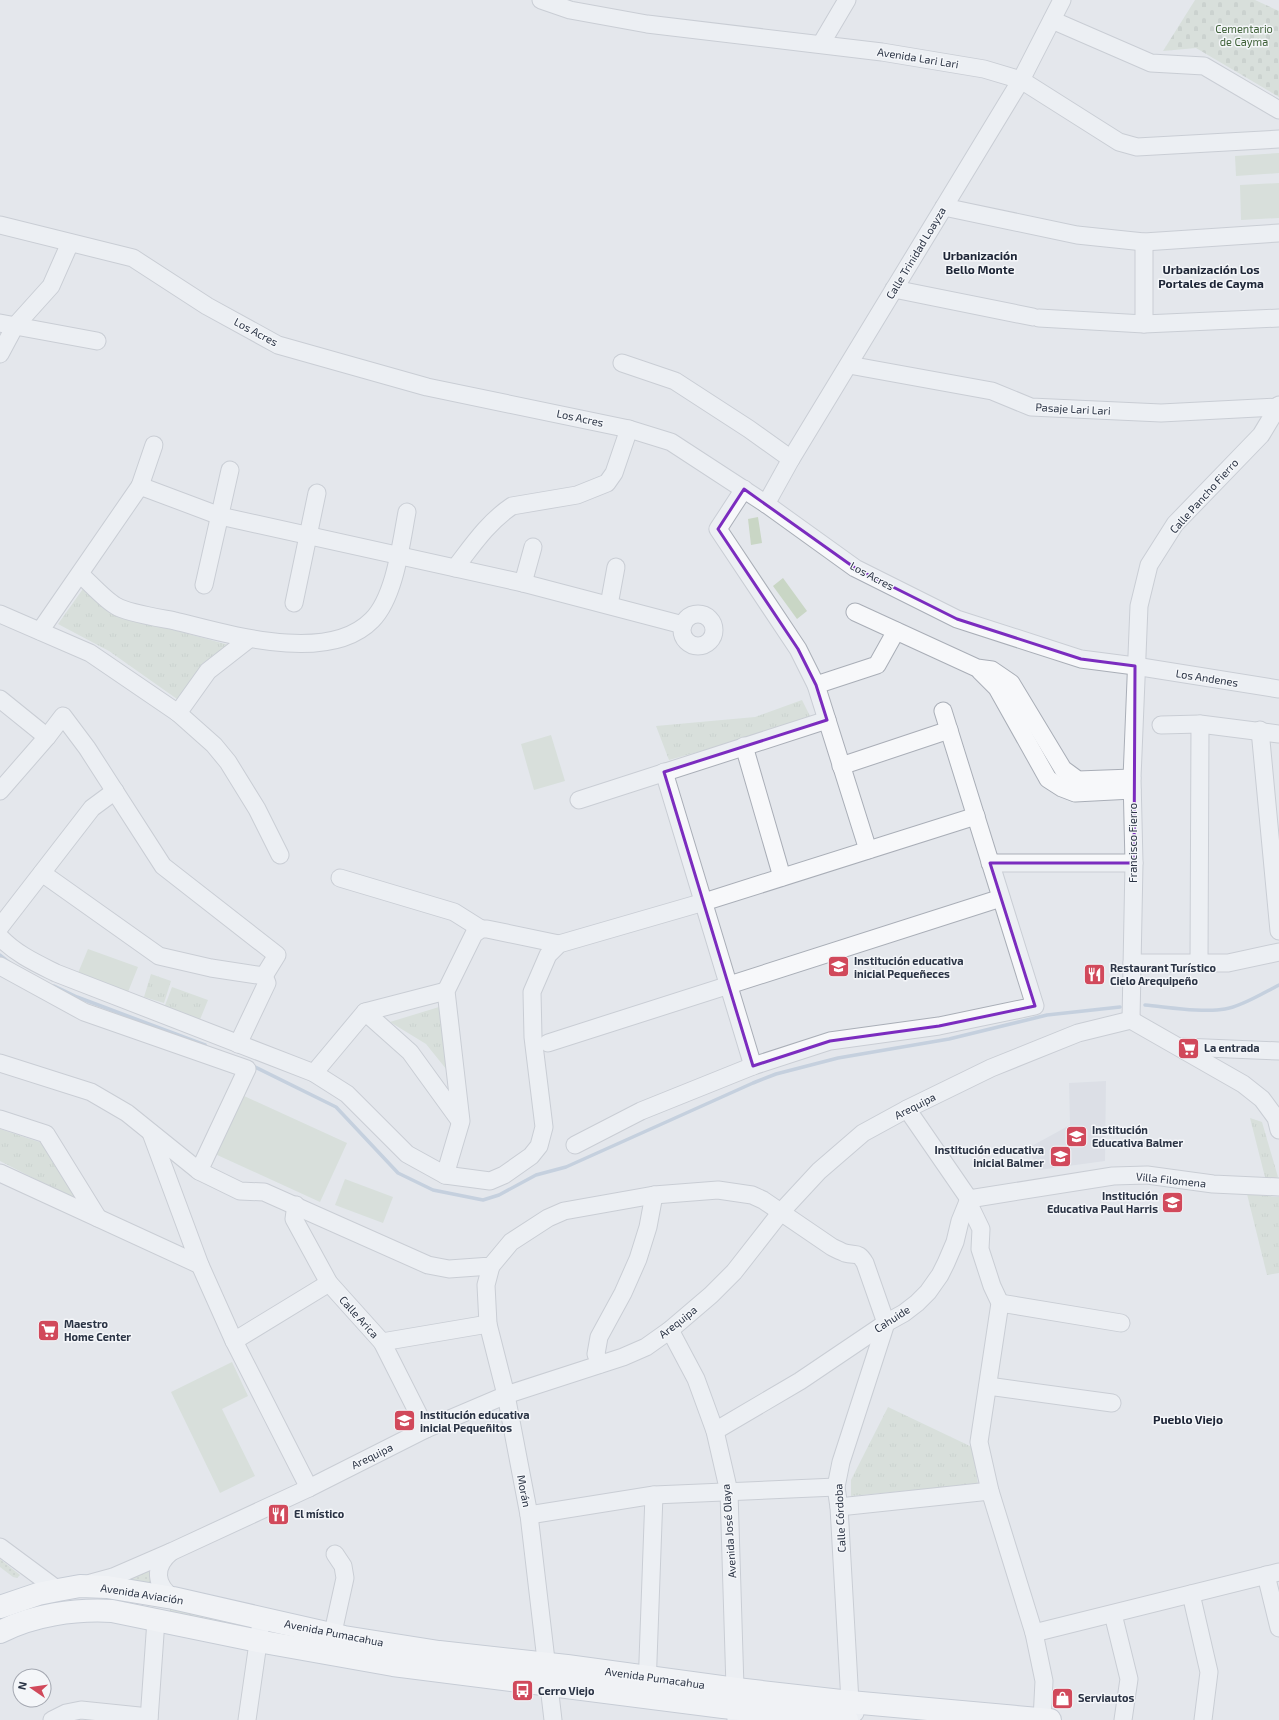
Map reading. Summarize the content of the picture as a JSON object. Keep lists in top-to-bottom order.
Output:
{
  "streets": {
    "main road": ["Avenida Aviación", "Avenida Pumacahua"],
    "street": [
      "Avenida Lari Lari",
      "Calle Trinidad Loayza",
      "Los Acres",
      "Pasaje Lari Lari",
      "Calle Pancho Fierro",
      "Los Andenes",
      "Francisco Fierro",
      "Arequipa",
      "Villa Filomena",
      "Calle Arica",
      "Cahuide",
      "Morán",
      "Calle Córdoba",
      "Avenida José Olaya"
    ]
  },
  "crossings": [
    ["Avenida Lari Lari", "Calle Trinidad Loayza"],
    ["Calle Trinidad Loayza", "Los Acres"],
    ["Calle Trinidad Loayza", "Pasaje Lari Lari"],
    ["Los Acres", "Calle Pancho Fierro"],
    ["Los Acres", "Los Andenes"],
    ["Los Acres", "Francisco Fierro"],
    ["Pasaje Lari Lari", "Calle Pancho Fierro"],
    ["Calle Pancho Fierro", "Los Andenes"],
    ["Calle Pancho Fierro", "Francisco Fierro"],
    ["Los Andenes", "Francisco Fierro"],
    ["Francisco Fierro", "Arequipa"],
    ["Arequipa", "Calle Arica"],
    ["Arequipa", "Morán"],
    ["Arequipa", "Avenida José Olaya"],
    ["Arequipa", "Avenida Aviación"],
    ["Villa Filomena", "Cahuide"],
    ["Cahuide", "Calle Córdoba"],
    ["Cahuide", "Avenida José Olaya"],
    ["Morán", "Avenida Pumacahua"],
    ["Calle Córdoba", "Avenida Pumacahua"],
    ["Avenida José Olaya", "Avenida Pumacahua"],
    ["Avenida Aviación", "Avenida Pumacahua"]
  ],
  "districts": ["Urbanización Bello Monte", "Urbanización Los Portales de Cayma", "Pueblo Viejo"],
  "parks": ["Cementario de Cayma"],
  "places": {
    "school or university": [
      "Institución educativa inicial Pequeñeces",
      "Institución Educativa Balmer",
      "Institución educativa inicial Balmer",
      "Institución Educativa Paul Harris",
      "Institución educativa inicial Pequeñitos"
    ],
    "restaurant": ["Restaurant Turístico Cielo Arequipeño", "El místico"],
    "supermarket": ["La entrada", "Maestro Home Center"],
    "bus stop": ["Cerro Viejo"],
    "shop": ["Serviautos"]
  },
  "north": "left"
}
